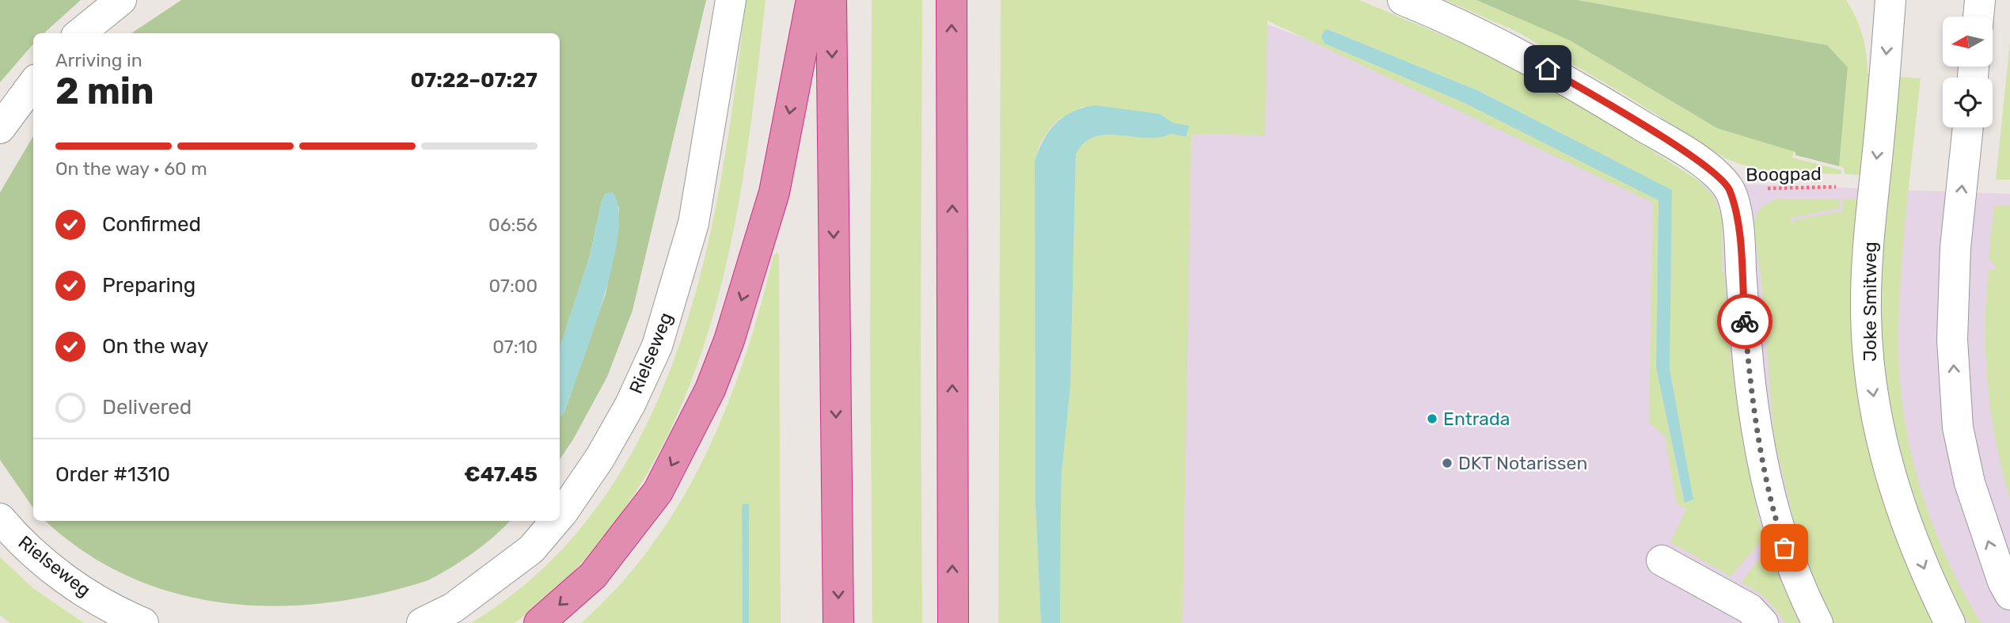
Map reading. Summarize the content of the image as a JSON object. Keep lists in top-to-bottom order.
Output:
{
  "streets": {
    "street": ["Joke Smitweg", "Rielseweg"],
    "path": ["Boogpad"]
  },
  "places": ["Entrada", "DKT Notarissen"],
  "north": "left",
  "page": {
    "heading": ["2 min", "Arriving in", "07:22–07:27"],
    "panel": ["Order #1310", "€47.45"],
    "bar": "On the way · 60 m",
    "list": [
      ["Confirmed", "06:56"],
      ["Preparing", "07:00"],
      ["On the way", "07:10"],
      "Delivered"
    ]
  }
}
